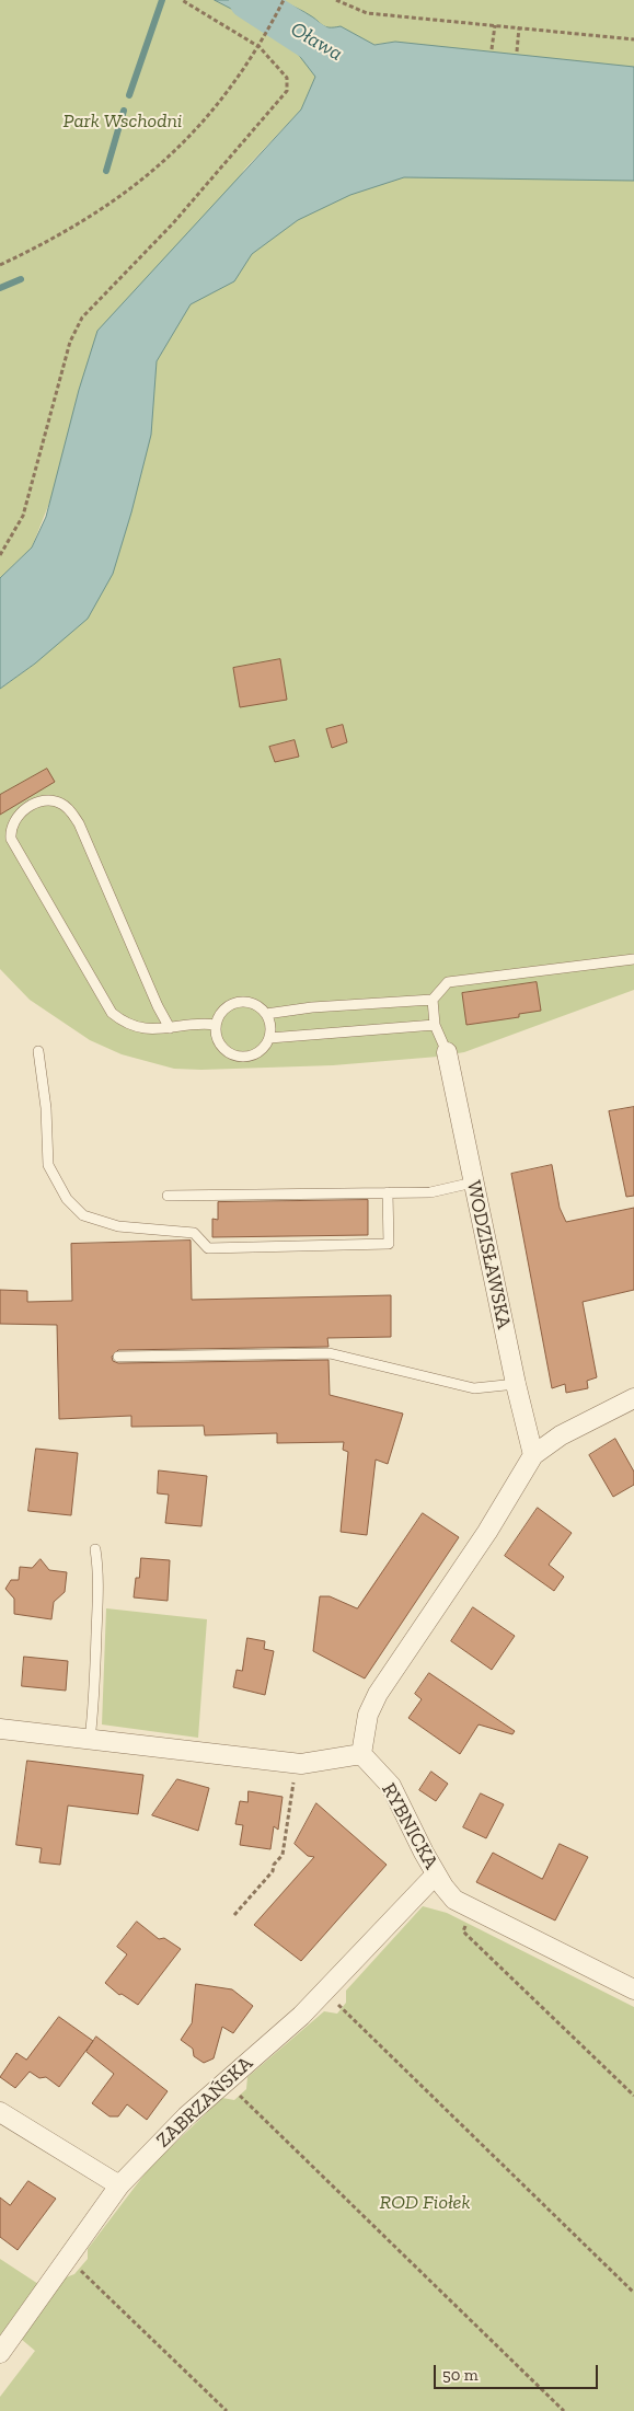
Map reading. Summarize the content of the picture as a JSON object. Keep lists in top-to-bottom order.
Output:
{
  "streets": {
    "street": ["WODZISŁAWSKA", "RYBNICKA", "ZABRZAŃSKA"]
  },
  "crossings": [
    ["RYBNICKA", "ZABRZAŃSKA"]
  ],
  "water": ["Oława"],
  "parks": ["Park Wschodni", "ROD Fiołek"],
  "scale_bar": "50 m"
}
